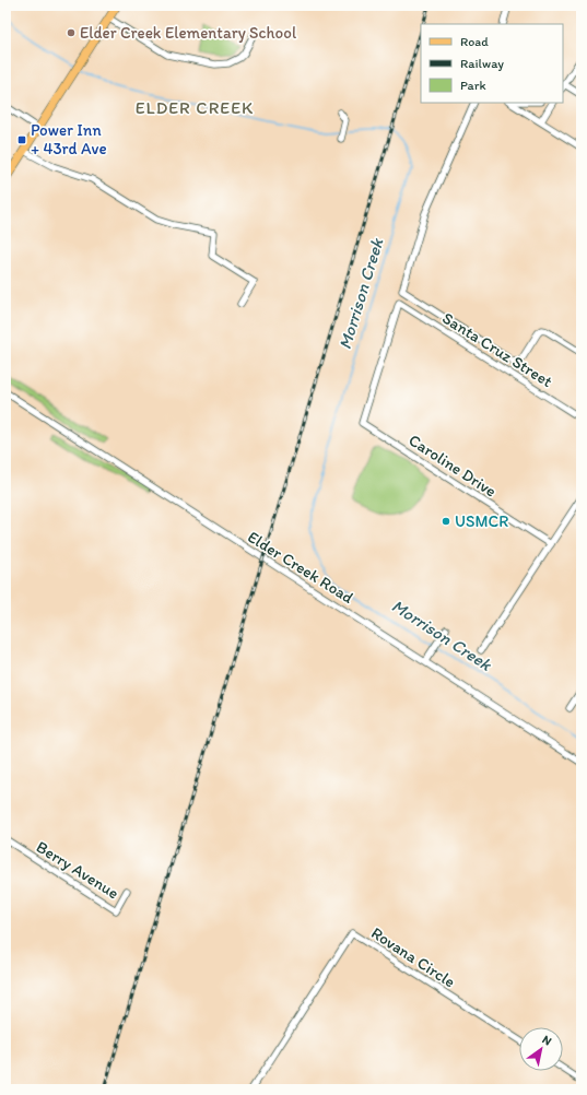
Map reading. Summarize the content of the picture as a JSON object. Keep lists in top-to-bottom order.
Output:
{
  "streets": {
    "street": [
      "Santa Cruz Street",
      "Caroline Drive",
      "Elder Creek Road",
      "Berry Avenue",
      "Rovana Circle"
    ]
  },
  "crossings": [
    ["Santa Cruz Street", "Caroline Drive"]
  ],
  "districts": ["ELDER CREEK"],
  "water": ["Morrison Creek"],
  "places": {
    "other": ["Elder Creek Elementary School", "USMCR"],
    "transit": ["Power Inn + 43rd Ave"]
  },
  "legend": ["Road", "Railway", "Park"],
  "north": "top right"
}
